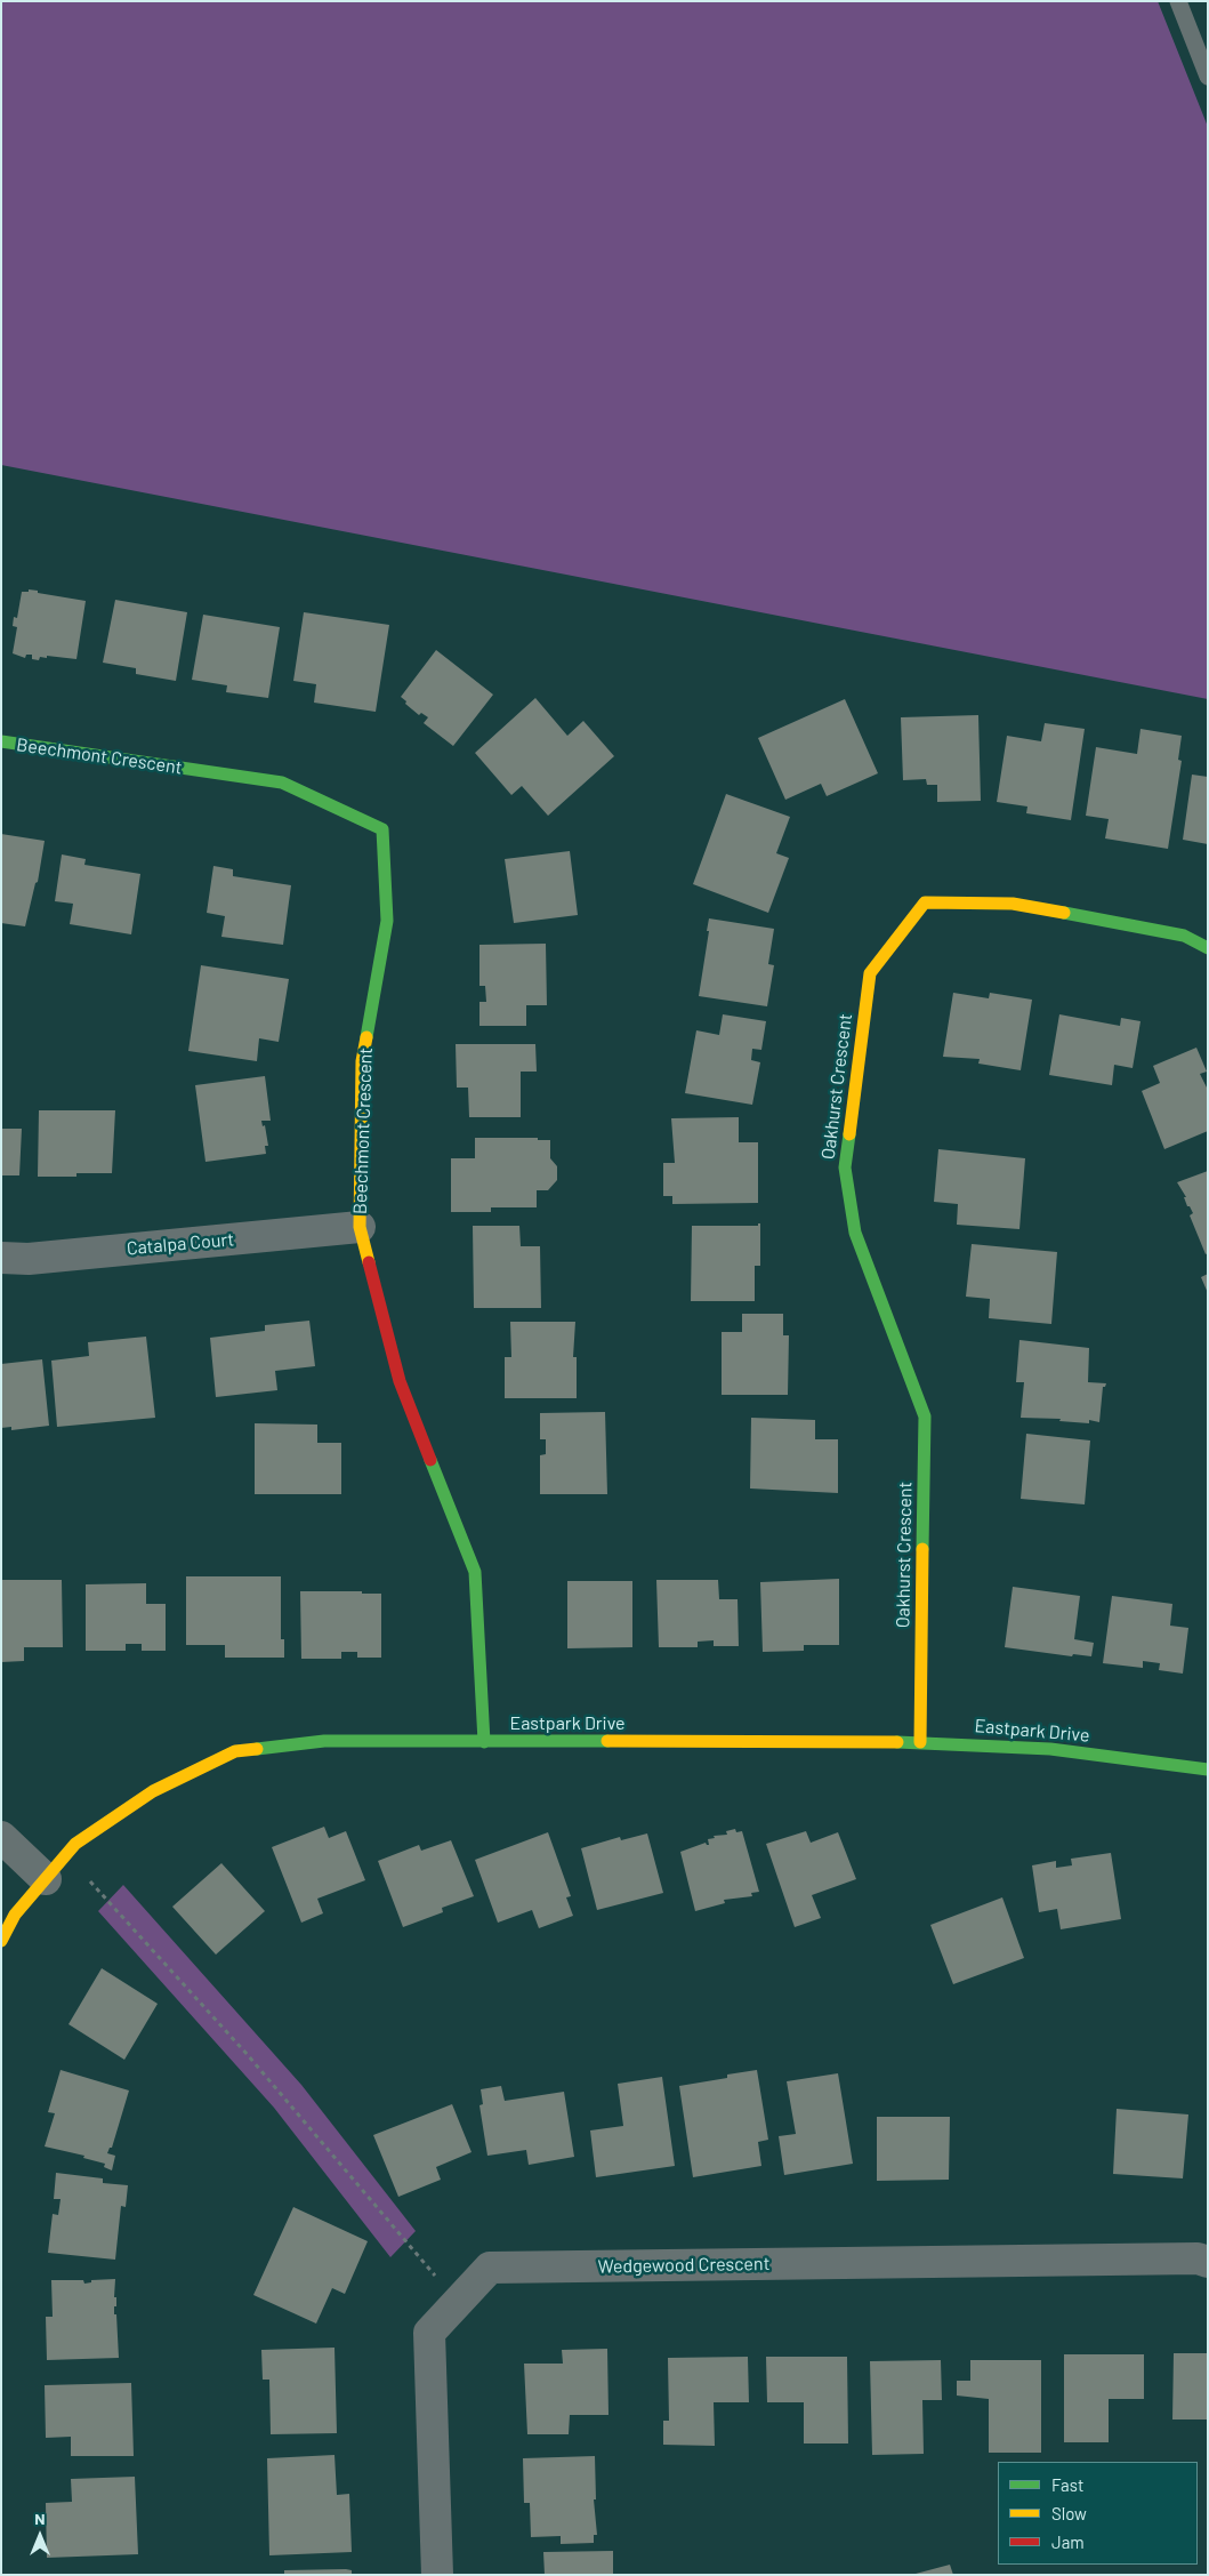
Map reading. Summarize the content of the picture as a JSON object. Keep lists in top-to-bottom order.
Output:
{
  "streets": {
    "street": [
      "Beechmont Crescent",
      "Oakhurst Crescent",
      "Catalpa Court",
      "Eastpark Drive",
      "Wedgewood Crescent"
    ]
  },
  "crossings": [
    ["Beechmont Crescent", "Catalpa Court"],
    ["Beechmont Crescent", "Eastpark Drive"],
    ["Oakhurst Crescent", "Eastpark Drive"]
  ],
  "legend": ["Fast", "Slow", "Jam"],
  "north": "top"
}
